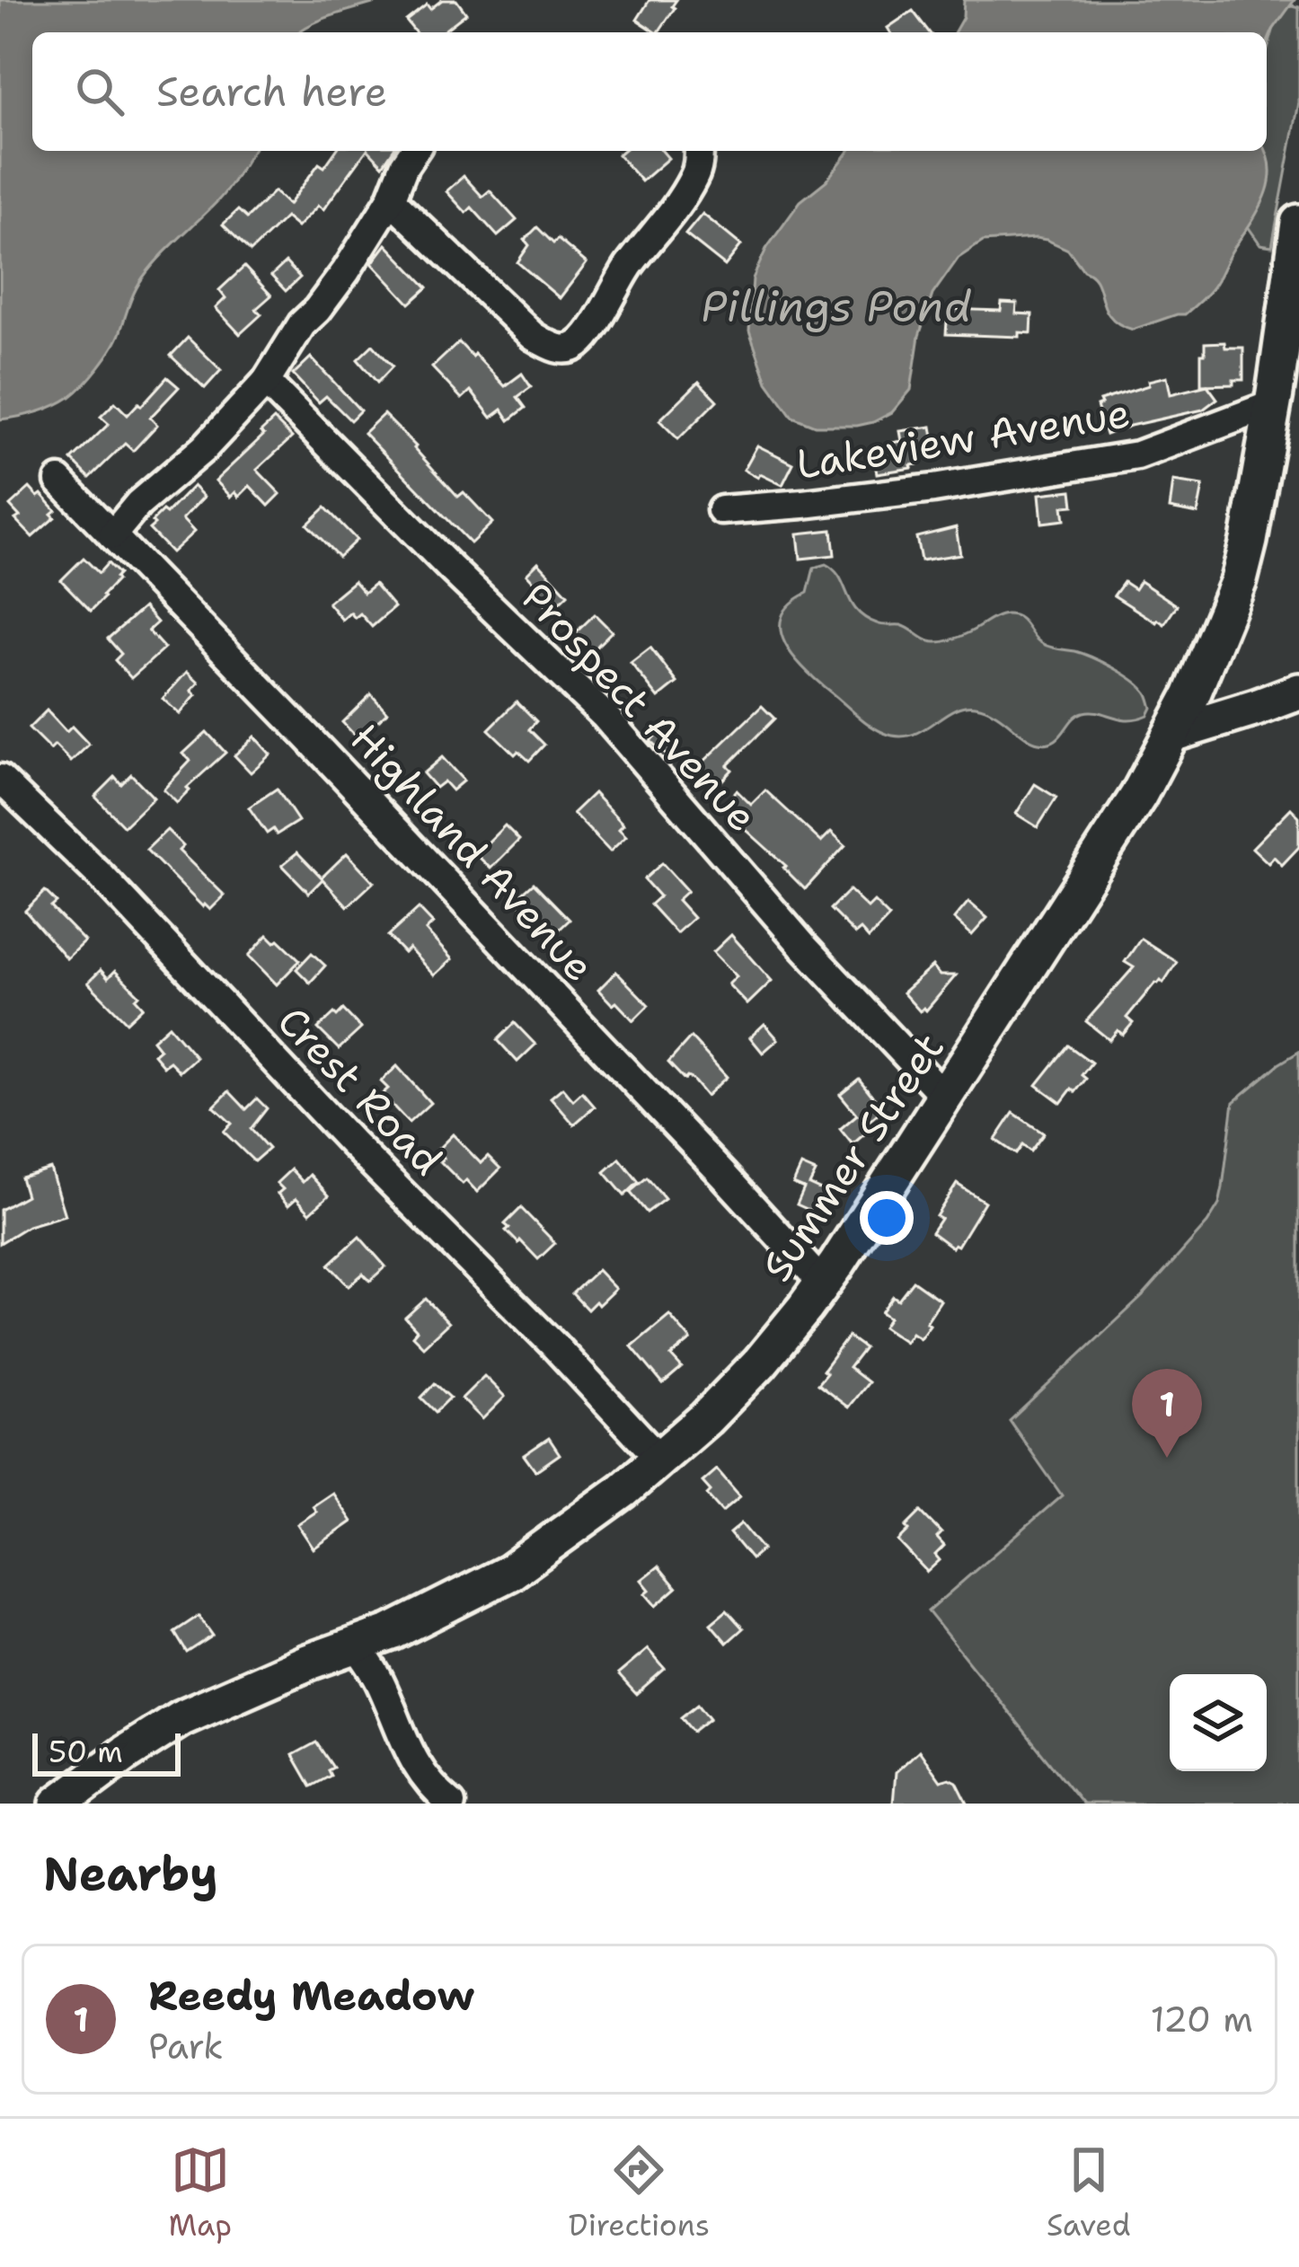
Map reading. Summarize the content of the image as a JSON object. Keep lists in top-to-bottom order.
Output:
{
  "streets": {
    "main road": ["Summer Street"],
    "street": [
      "Lakeview Avenue",
      "Prospect Avenue",
      "Highland Avenue",
      "Crest Road"
    ]
  },
  "crossings": [
    ["Lakeview Avenue", "Summer Street"],
    ["Prospect Avenue", "Summer Street"],
    ["Highland Avenue", "Summer Street"],
    ["Crest Road", "Summer Street"]
  ],
  "water": ["Pillings Pond"],
  "scale_bar": "50 m",
  "page": {
    "search": "Search here",
    "pins": "1",
    "scale": "50 m",
    "heading": "Nearby",
    "list": [
      {
        "mark": "1",
        "name": "Reedy Meadow",
        "note": "Park",
        "value": "120 m"
      }
    ],
    "nav": ["Map", "Directions", "Saved"]
  }
}
